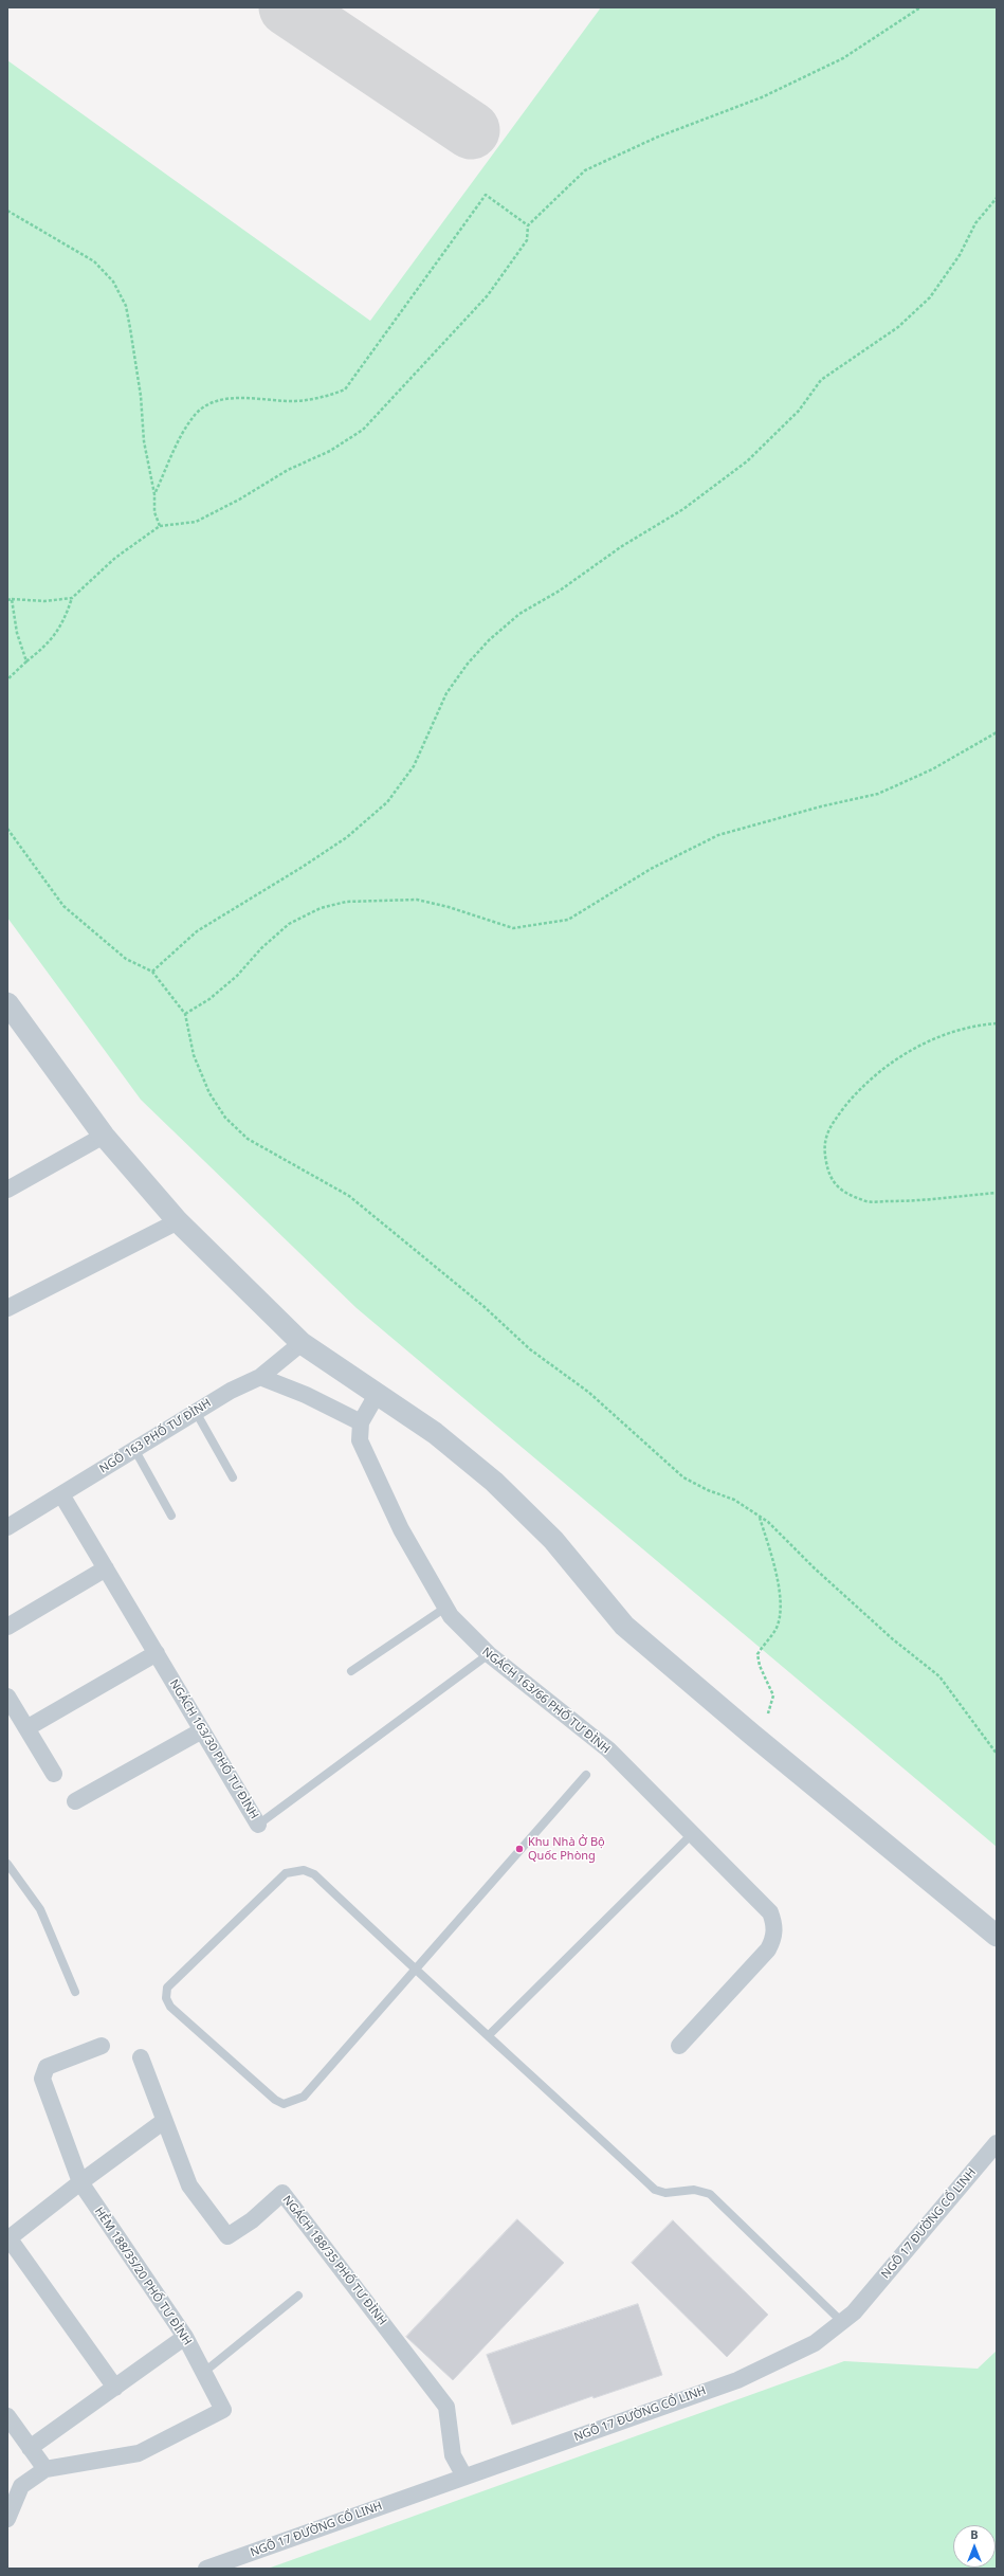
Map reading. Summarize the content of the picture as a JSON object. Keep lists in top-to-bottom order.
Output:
{
  "streets": {
    "street": [
      "NGÕ 163 PHỐ TƯ ĐÌNH",
      "NGÁCH 163/66 PHỐ TƯ ĐÌNH",
      "NGÁCH 163/30 PHỐ TƯ ĐÌNH",
      "NGÕ 17 ĐƯỜNG CỔ LINH",
      "NGÁCH 188/35 PHỐ TƯ ĐÌNH",
      "HẺM 188/35/20 PHỐ TƯ ĐÌNH"
    ]
  },
  "crossings": [
    ["NGÕ 163 PHỐ TƯ ĐÌNH", "NGÁCH 163/30 PHỐ TƯ ĐÌNH"],
    ["NGÁCH 163/66 PHỐ TƯ ĐÌNH", "NGÁCH 163/30 PHỐ TƯ ĐÌNH"],
    ["NGÕ 17 ĐƯỜNG CỔ LINH", "NGÁCH 188/35 PHỐ TƯ ĐÌNH"]
  ],
  "places": ["Khu Nhà Ở Bộ Quốc Phòng"],
  "north": "top"
}
